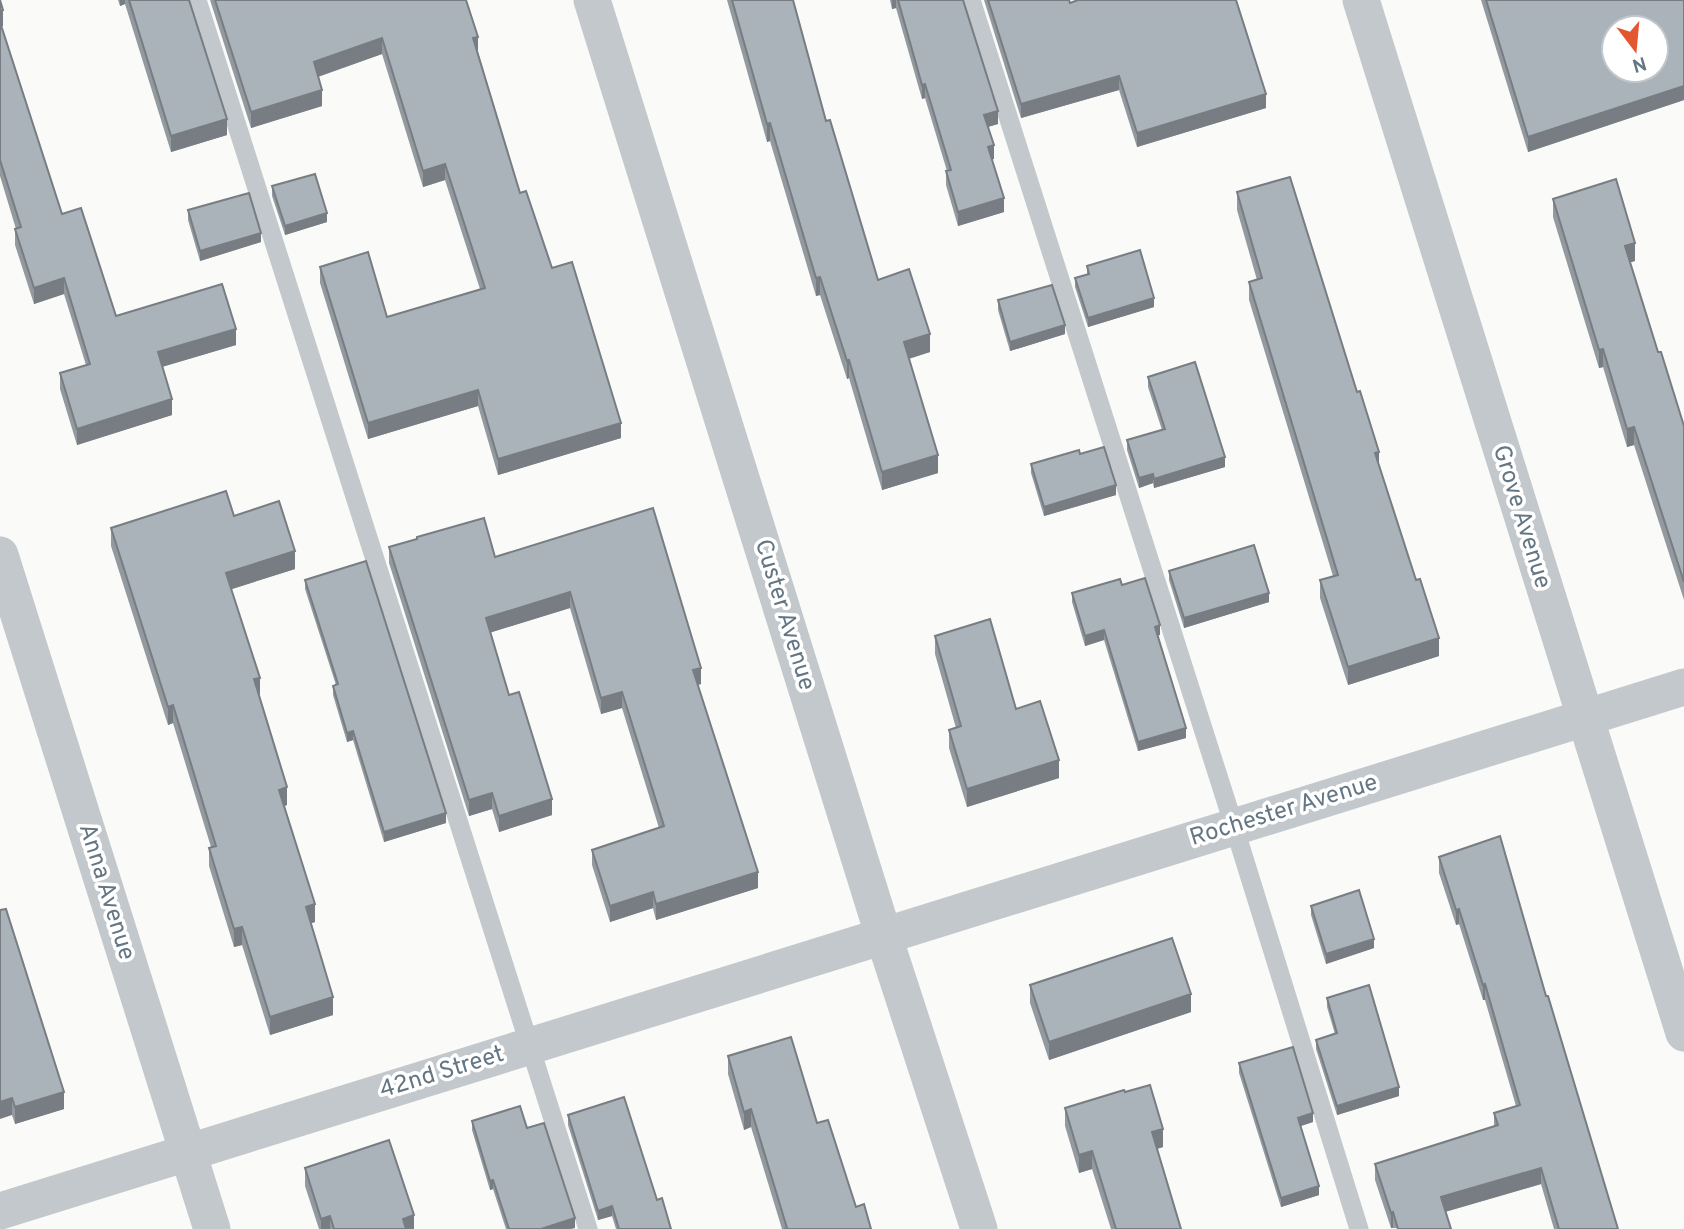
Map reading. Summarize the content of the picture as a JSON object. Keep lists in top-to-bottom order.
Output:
{
  "streets": {
    "street": [
      "Grove Avenue",
      "Custer Avenue",
      "Rochester Avenue",
      "Anna Avenue",
      "42nd Street"
    ]
  },
  "crossings": [
    ["Grove Avenue", "Rochester Avenue"],
    ["Custer Avenue", "Rochester Avenue"],
    ["Custer Avenue", "42nd Street"],
    ["Rochester Avenue", "42nd Street"],
    ["Anna Avenue", "42nd Street"]
  ],
  "north": "bottom"
}
